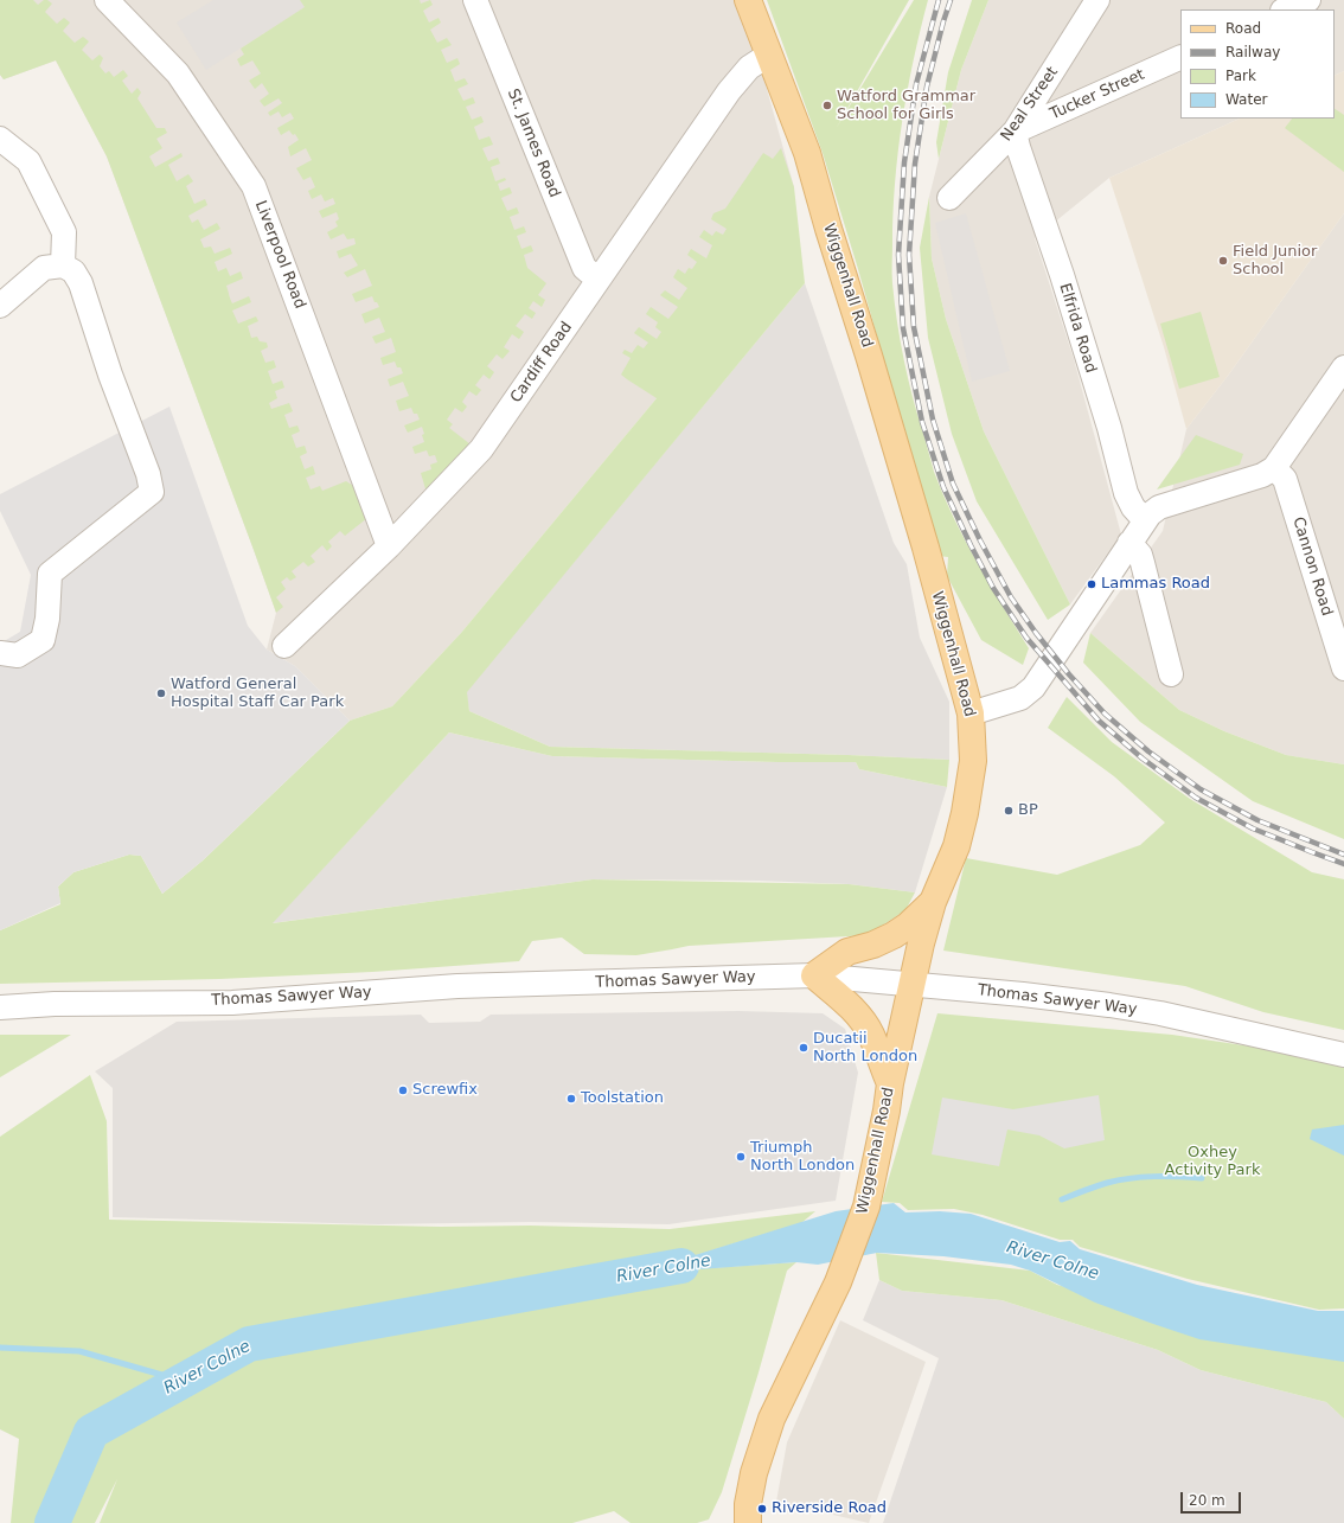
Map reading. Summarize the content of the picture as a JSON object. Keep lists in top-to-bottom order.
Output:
{
  "streets": {
    "main road": ["Wiggenhall Road"],
    "street": [
      "Tucker Street",
      "Neal Street",
      "St. James Road",
      "Liverpool Road",
      "Elfrida Road",
      "Cardiff Road",
      "Cannon Road",
      "Thomas Sawyer Way"
    ]
  },
  "crossings": [
    ["Tucker Street", "Neal Street"],
    ["Tucker Street", "Elfrida Road"],
    ["Neal Street", "Elfrida Road"],
    ["St. James Road", "Cardiff Road"],
    ["Liverpool Road", "Cardiff Road"],
    ["Wiggenhall Road", "Cardiff Road"],
    ["Wiggenhall Road", "Thomas Sawyer Way"]
  ],
  "water": ["River Colne"],
  "parks": ["Oxhey Activity Park"],
  "places": [
    "Watford Grammar School for Girls",
    "Field Junior School",
    "Lammas Road",
    "Watford General Hospital Staff Car Park",
    "BP",
    "Ducatii North London",
    "Screwfix",
    "Toolstation",
    "Triumph North London",
    "Riverside Road"
  ],
  "legend": [
    "Road",
    "Railway",
    "Park",
    "Water"
  ],
  "scale_bar": "20 m"
}
